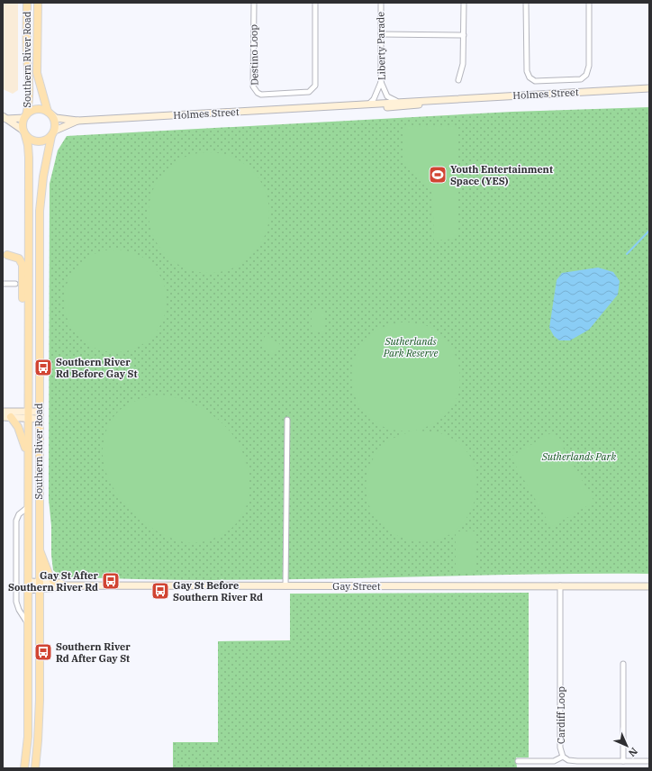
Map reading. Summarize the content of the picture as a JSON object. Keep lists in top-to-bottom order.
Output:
{
  "streets": {
    "main road": ["Southern River Road", "Holmes Street", "Gay Street"],
    "street": ["Liberty Parade", "Destino Loop", "Cardiff Loop"]
  },
  "crossings": [
    ["Liberty Parade", "Holmes Street"],
    ["Southern River Road", "Holmes Street"],
    ["Southern River Road", "Gay Street"],
    ["Gay Street", "Cardiff Loop"]
  ],
  "parks": ["Sutherlands Park Reserve", "Sutherlands Park"],
  "places": {
    "sports": ["Youth Entertainment Space (YES)"],
    "bus stop": [
      "Southern River Rd Before Gay St",
      "Gay St After Southern River Rd",
      "Gay St Before Southern River Rd",
      "Southern River Rd After Gay St"
    ]
  },
  "north": "bottom right"
}
